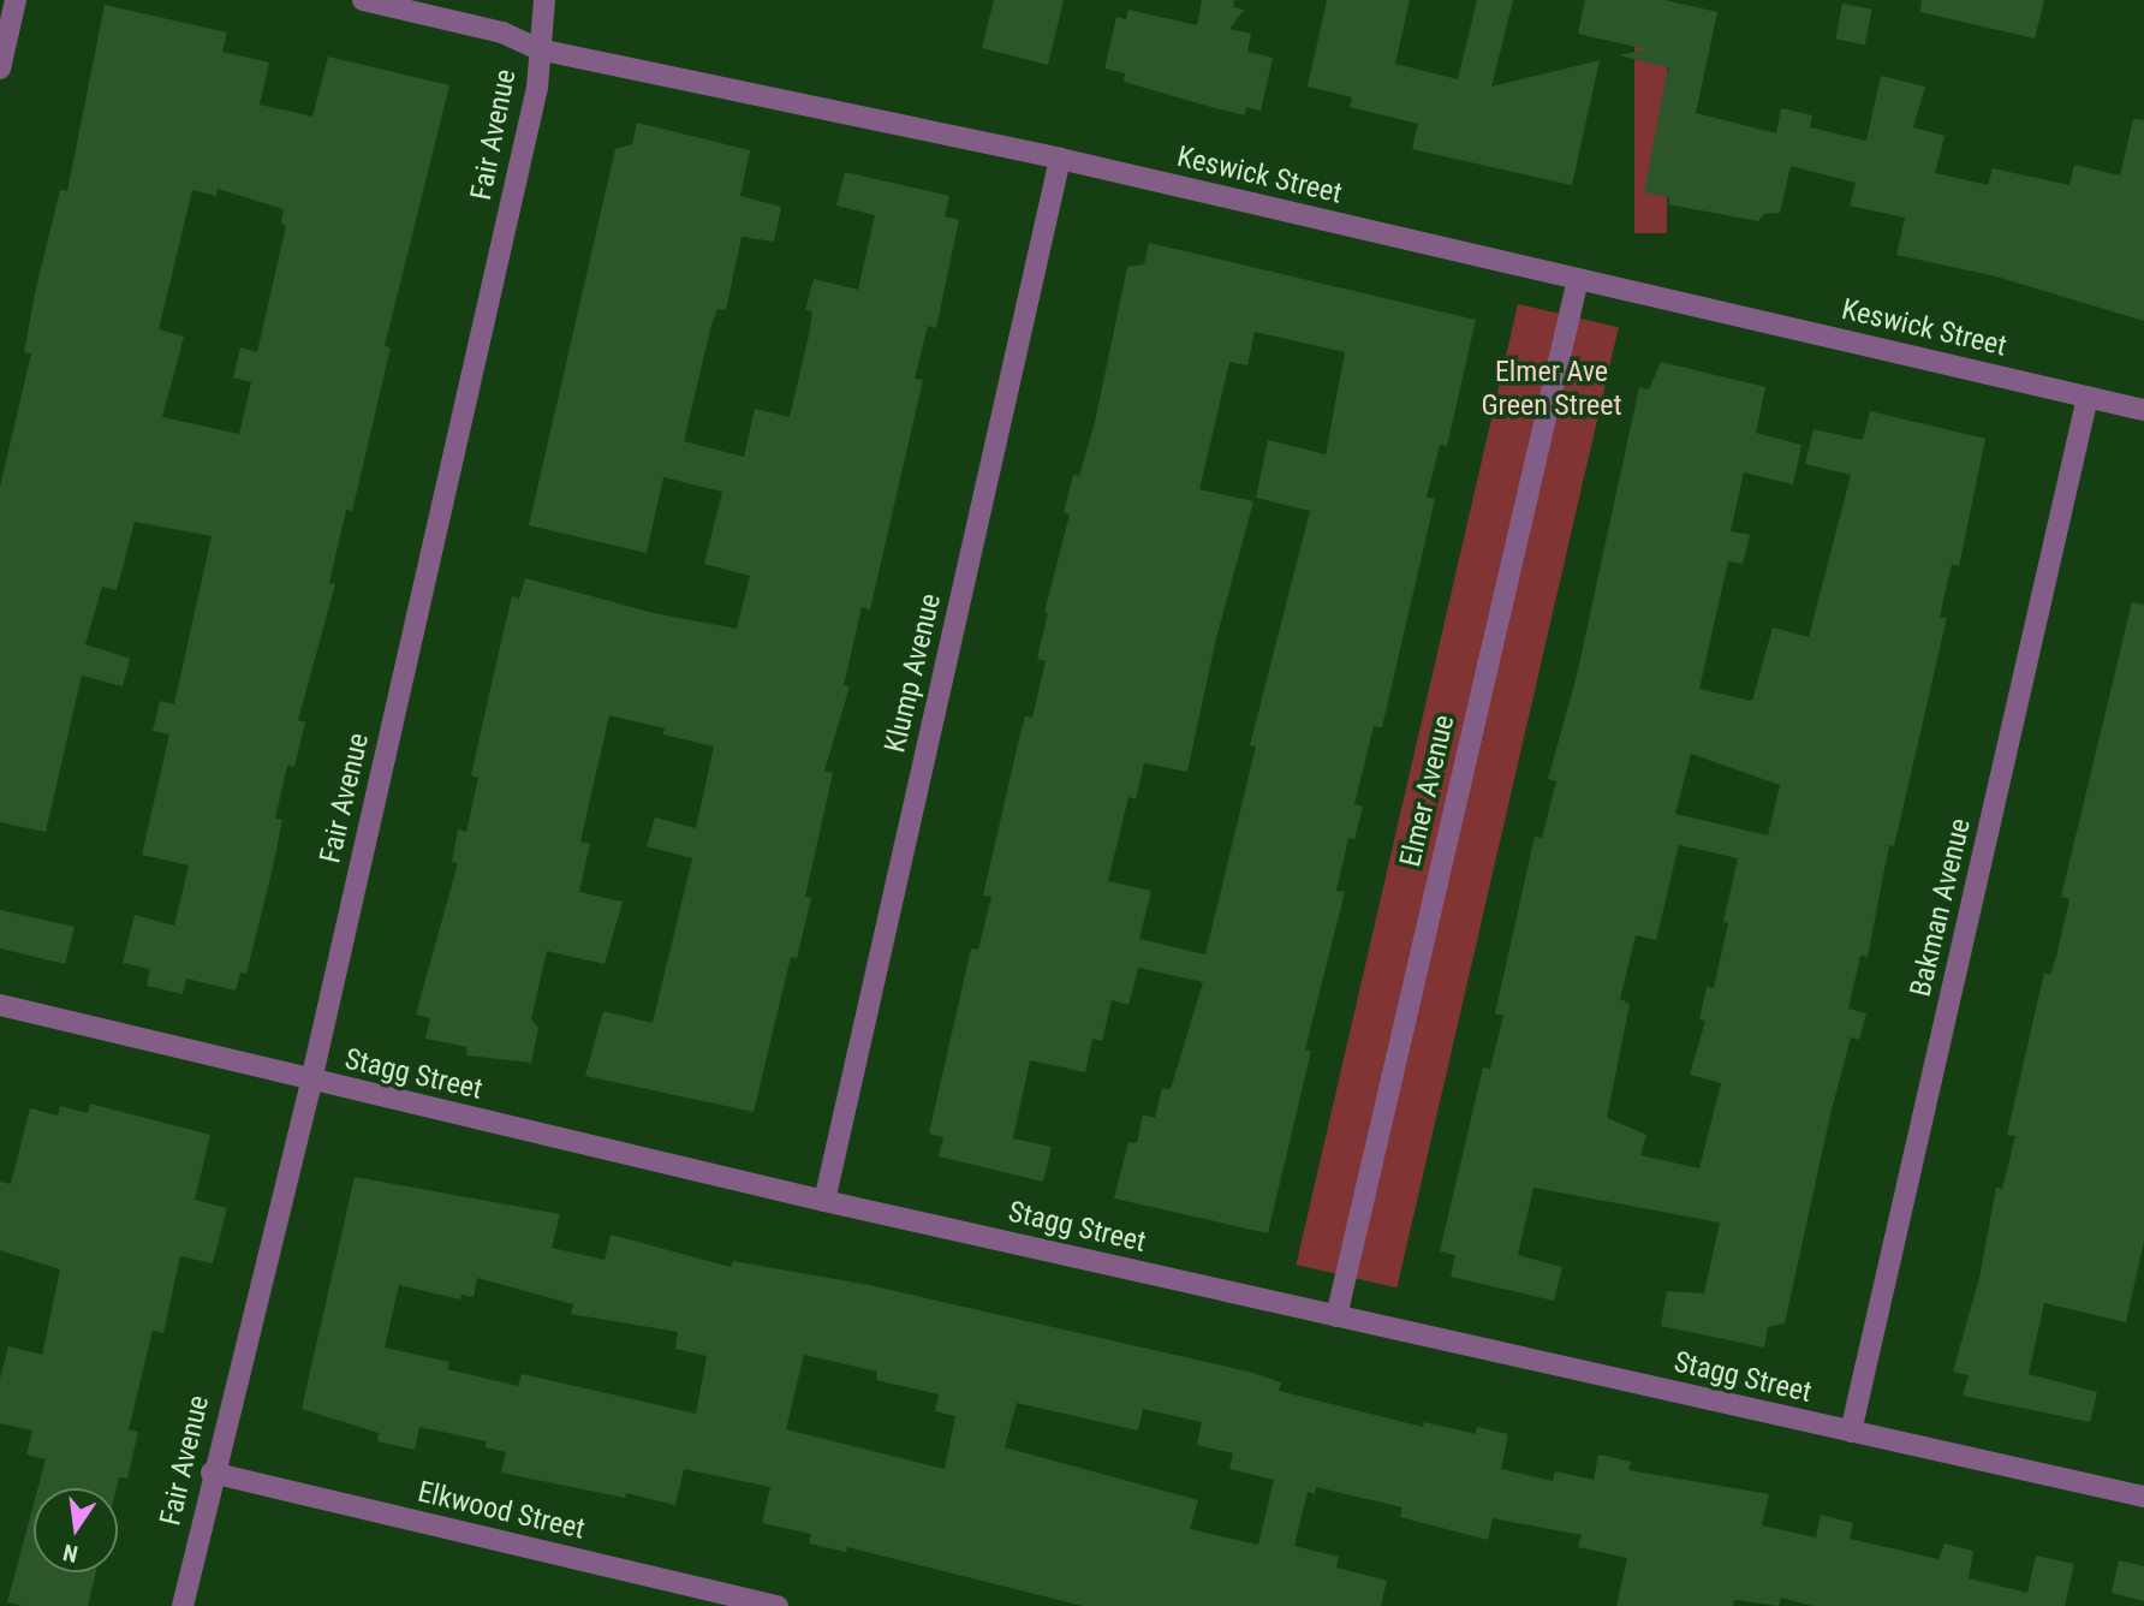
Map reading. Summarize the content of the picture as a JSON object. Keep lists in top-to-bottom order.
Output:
{
  "streets": {
    "street": [
      "Fair Avenue",
      "Keswick Street",
      "Klump Avenue",
      "Elmer Avenue",
      "Bakman Avenue",
      "Stagg Street",
      "Elkwood Street"
    ]
  },
  "crossings": [
    ["Fair Avenue", "Keswick Street"],
    ["Fair Avenue", "Stagg Street"],
    ["Fair Avenue", "Elkwood Street"],
    ["Keswick Street", "Klump Avenue"],
    ["Keswick Street", "Elmer Avenue"],
    ["Keswick Street", "Bakman Avenue"],
    ["Klump Avenue", "Stagg Street"],
    ["Elmer Avenue", "Stagg Street"],
    ["Bakman Avenue", "Stagg Street"]
  ],
  "parks": ["Elmer Ave Green Street"],
  "north": "bottom"
}
